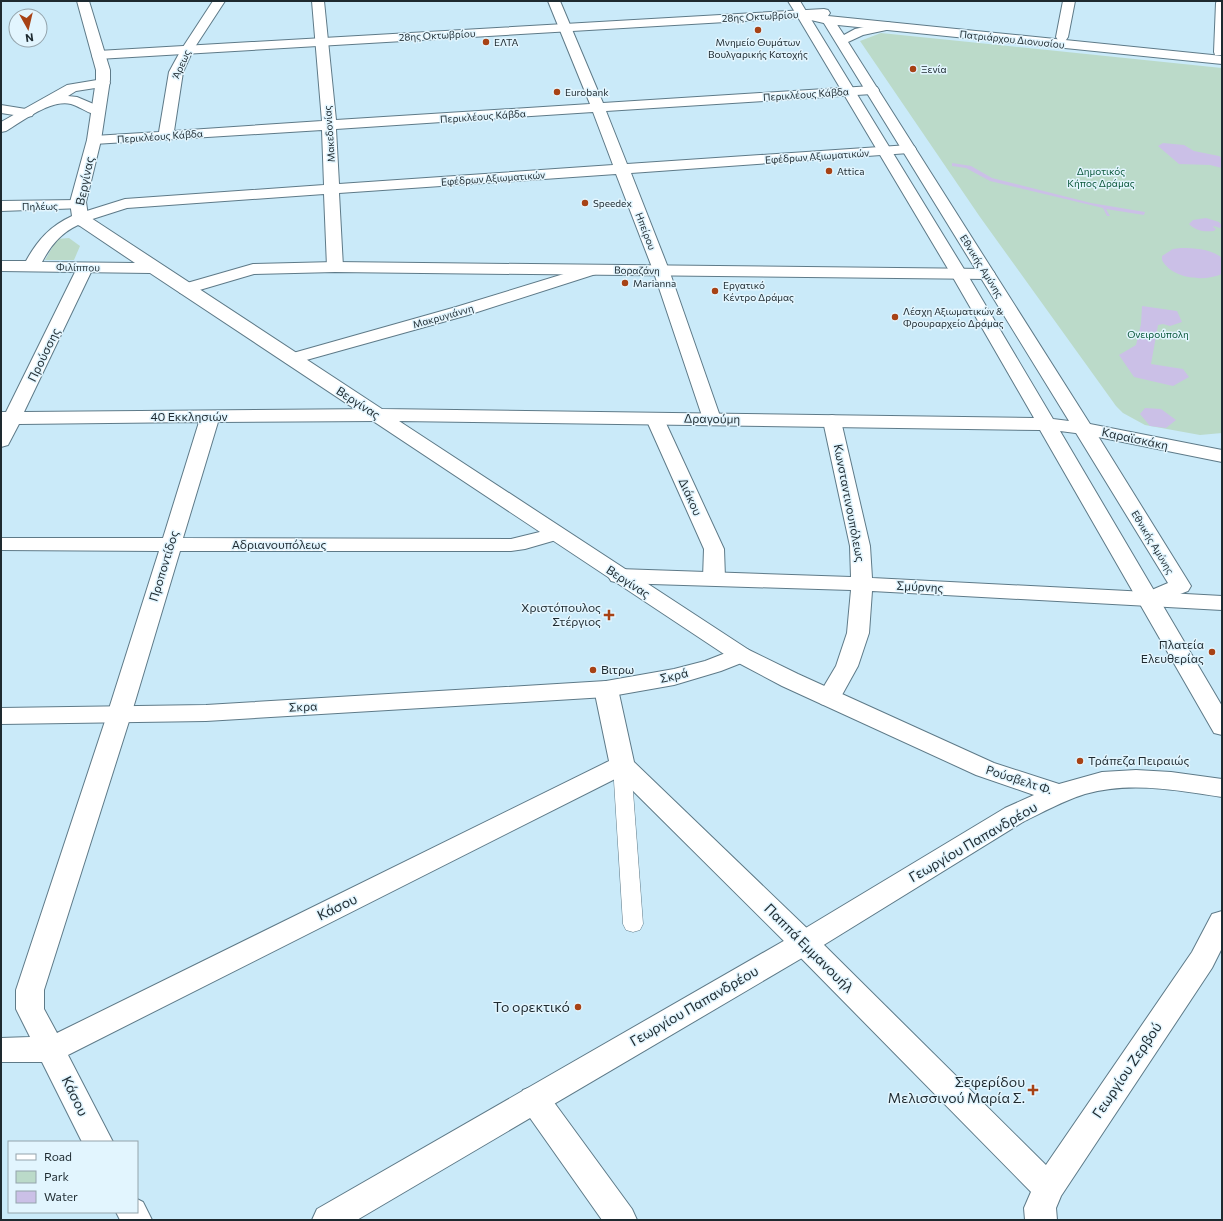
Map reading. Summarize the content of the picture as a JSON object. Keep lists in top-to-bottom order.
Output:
{
  "streets": {
    "street": [
      "28ης Οκτωβρίου",
      "Πατριάρχου Διονυσίου",
      "Άρεως",
      "Περικλέους Κάβδα",
      "Μακεδονίας",
      "Εφέδρων Αξιωματικών",
      "Βεργίνας",
      "Πηλέως",
      "Ηπείρου",
      "Εθνικής Αμύνης",
      "Φιλίππου",
      "Βοραζάνη",
      "Μακρυγιάννη",
      "Προύσσης",
      "40 Εκκλησιών",
      "Δραγούμη",
      "Καραϊσκάκη",
      "Διάκου",
      "Κωνσταντινουπόλεως",
      "Αδριανουπόλεως",
      "Προποντίδος",
      "Σμύρνης",
      "Σκρά",
      "Σκρα",
      "Ρούσβελτ Φ.",
      "Γεωργίου Παπανδρέου",
      "Κάσου",
      "Παππά Εμμανουήλ",
      "Γεωργίου Ζερβού"
    ]
  },
  "crossings": [
    ["28ης Οκτωβρίου", "Πατριάρχου Διονυσίου"],
    ["28ης Οκτωβρίου", "Άρεως"],
    ["28ης Οκτωβρίου", "Μακεδονίας"],
    ["28ης Οκτωβρίου", "Βεργίνας"],
    ["28ης Οκτωβρίου", "Ηπείρου"],
    ["28ης Οκτωβρίου", "Εθνικής Αμύνης"],
    ["Πατριάρχου Διονυσίου", "Εθνικής Αμύνης"],
    ["Άρεως", "Περικλέους Κάβδα"],
    ["Περικλέους Κάβδα", "Μακεδονίας"],
    ["Περικλέους Κάβδα", "Βεργίνας"],
    ["Περικλέους Κάβδα", "Ηπείρου"],
    ["Περικλέους Κάβδα", "Εθνικής Αμύνης"],
    ["Μακεδονίας", "Εφέδρων Αξιωματικών"],
    ["Μακεδονίας", "Βοραζάνη"],
    ["Εφέδρων Αξιωματικών", "Βεργίνας"],
    ["Εφέδρων Αξιωματικών", "Πηλέως"],
    ["Εφέδρων Αξιωματικών", "Ηπείρου"],
    ["Εφέδρων Αξιωματικών", "Εθνικής Αμύνης"],
    ["Βεργίνας", "Πηλέως"],
    ["Βεργίνας", "Φιλίππου"],
    ["Βεργίνας", "Βοραζάνη"],
    ["Βεργίνας", "Μακρυγιάννη"],
    ["Βεργίνας", "40 Εκκλησιών"],
    ["Βεργίνας", "Δραγούμη"],
    ["Βεργίνας", "Κωνσταντινουπόλεως"],
    ["Βεργίνας", "Αδριανουπόλεως"],
    ["Βεργίνας", "Σμύρνης"],
    ["Βεργίνας", "Σκρά"],
    ["Βεργίνας", "Ρούσβελτ Φ."],
    ["Ηπείρου", "Βοραζάνη"],
    ["Ηπείρου", "Δραγούμη"],
    ["Εθνικής Αμύνης", "Βοραζάνη"],
    ["Εθνικής Αμύνης", "Δραγούμη"],
    ["Εθνικής Αμύνης", "Καραϊσκάκη"],
    ["Εθνικής Αμύνης", "Σμύρνης"],
    ["Φιλίππου", "Προύσσης"],
    ["Βοραζάνη", "Μακρυγιάννη"],
    ["Προύσσης", "40 Εκκλησιών"],
    ["40 Εκκλησιών", "Δραγούμη"],
    ["40 Εκκλησιών", "Προποντίδος"],
    ["Δραγούμη", "Καραϊσκάκη"],
    ["Δραγούμη", "Διάκου"],
    ["Δραγούμη", "Κωνσταντινουπόλεως"],
    ["Διάκου", "Σμύρνης"],
    ["Κωνσταντινουπόλεως", "Σμύρνης"],
    ["Κωνσταντινουπόλεως", "Ρούσβελτ Φ."],
    ["Αδριανουπόλεως", "Προποντίδος"],
    ["Προποντίδος", "Σκρα"],
    ["Προποντίδος", "Κάσου"],
    ["Σκρά", "Σκρα"],
    ["Σκρα", "Κάσου"],
    ["Ρούσβελτ Φ.", "Γεωργίου Παπανδρέου"],
    ["Γεωργίου Παπανδρέου", "Παππά Εμμανουήλ"],
    ["Κάσου", "Παππά Εμμανουήλ"],
    ["Παππά Εμμανουήλ", "Γεωργίου Ζερβού"]
  ],
  "parks": ["Δημοτικός Κήπος Δράμας", "Ονειρούπολη"],
  "places": {
    "other": [
      "Μνημείο Θυμάτων Βουλγαρικής Κατοχής",
      "ΕΛΤΑ",
      "Ξενία",
      "Eurobank",
      "Attica",
      "Speedex",
      "Marianna",
      "Εργατικό Κέντρο Δράμας",
      "Λέσχη Αξιωματικών & Φρουραρχείο Δράμας",
      "Πλατεία Ελευθερίας",
      "Βιτρω",
      "Τράπεζα Πειραιώς",
      "Το ορεκτικό"
    ],
    "health": ["Χριστόπουλος Στέργιος", "Σεφερίδου Μελισσινού Μαρία Σ."]
  },
  "legend": ["Road", "Park", "Water"],
  "north": "bottom"
}
